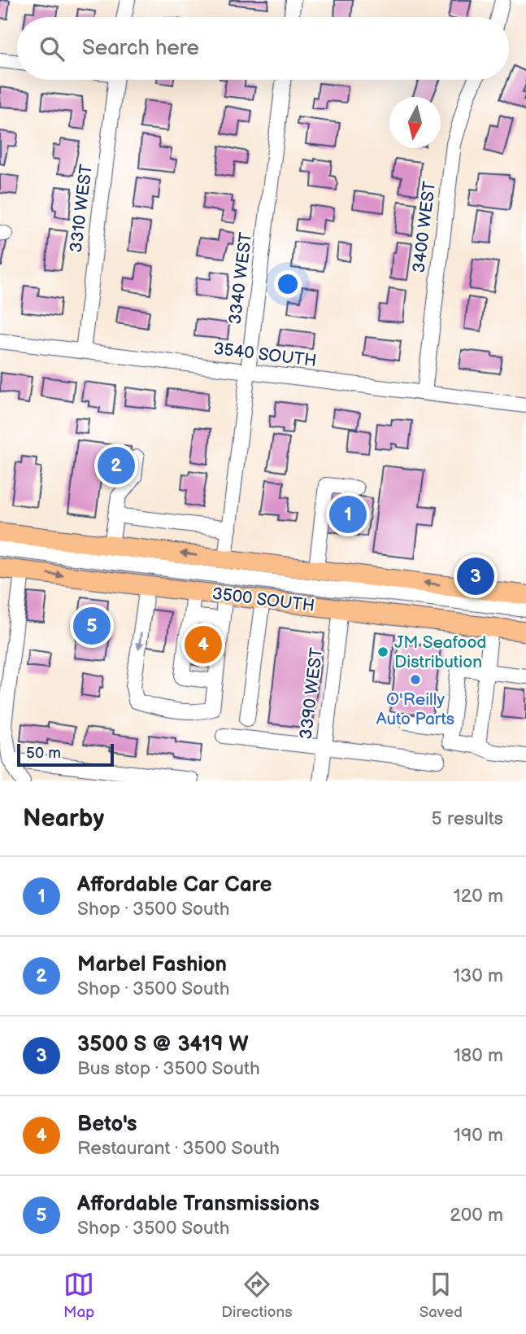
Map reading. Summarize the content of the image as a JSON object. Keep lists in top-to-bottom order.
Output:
{
  "streets": {
    "main road": ["3500 SOUTH"],
    "street": [
      "3310 WEST",
      "3400 WEST",
      "3340 WEST",
      "3540 SOUTH",
      "3390 WEST"
    ]
  },
  "crossings": [
    ["3310 WEST", "3540 SOUTH"],
    ["3400 WEST", "3540 SOUTH"],
    ["3340 WEST", "3540 SOUTH"],
    ["3500 SOUTH", "3390 WEST"]
  ],
  "places": ["JM Seafood Distribution", "O'Reilly Auto Parts"],
  "scale_bar": "50 m",
  "north": "bottom",
  "page": {
    "search": "Search here",
    "pins": [
      "2",
      "1",
      "3",
      "5",
      "4"
    ],
    "scale": "50 m",
    "heading": ["Nearby", "5 results"],
    "list": [
      {
        "mark": "1",
        "name": "Affordable Car Care",
        "note": "Shop · 3500 South",
        "value": "120 m"
      },
      {
        "mark": "2",
        "name": "Marbel Fashion",
        "note": "Shop · 3500 South",
        "value": "130 m"
      },
      {
        "mark": "3",
        "name": "3500 S @ 3419 W",
        "note": "Bus stop · 3500 South",
        "value": "180 m"
      },
      {
        "mark": "4",
        "name": "Beto's",
        "note": "Restaurant · 3500 South",
        "value": "190 m"
      },
      {
        "mark": "5",
        "name": "Affordable Transmissions",
        "note": "Shop · 3500 South",
        "value": "200 m"
      }
    ],
    "nav": ["Map", "Directions", "Saved"]
  }
}
